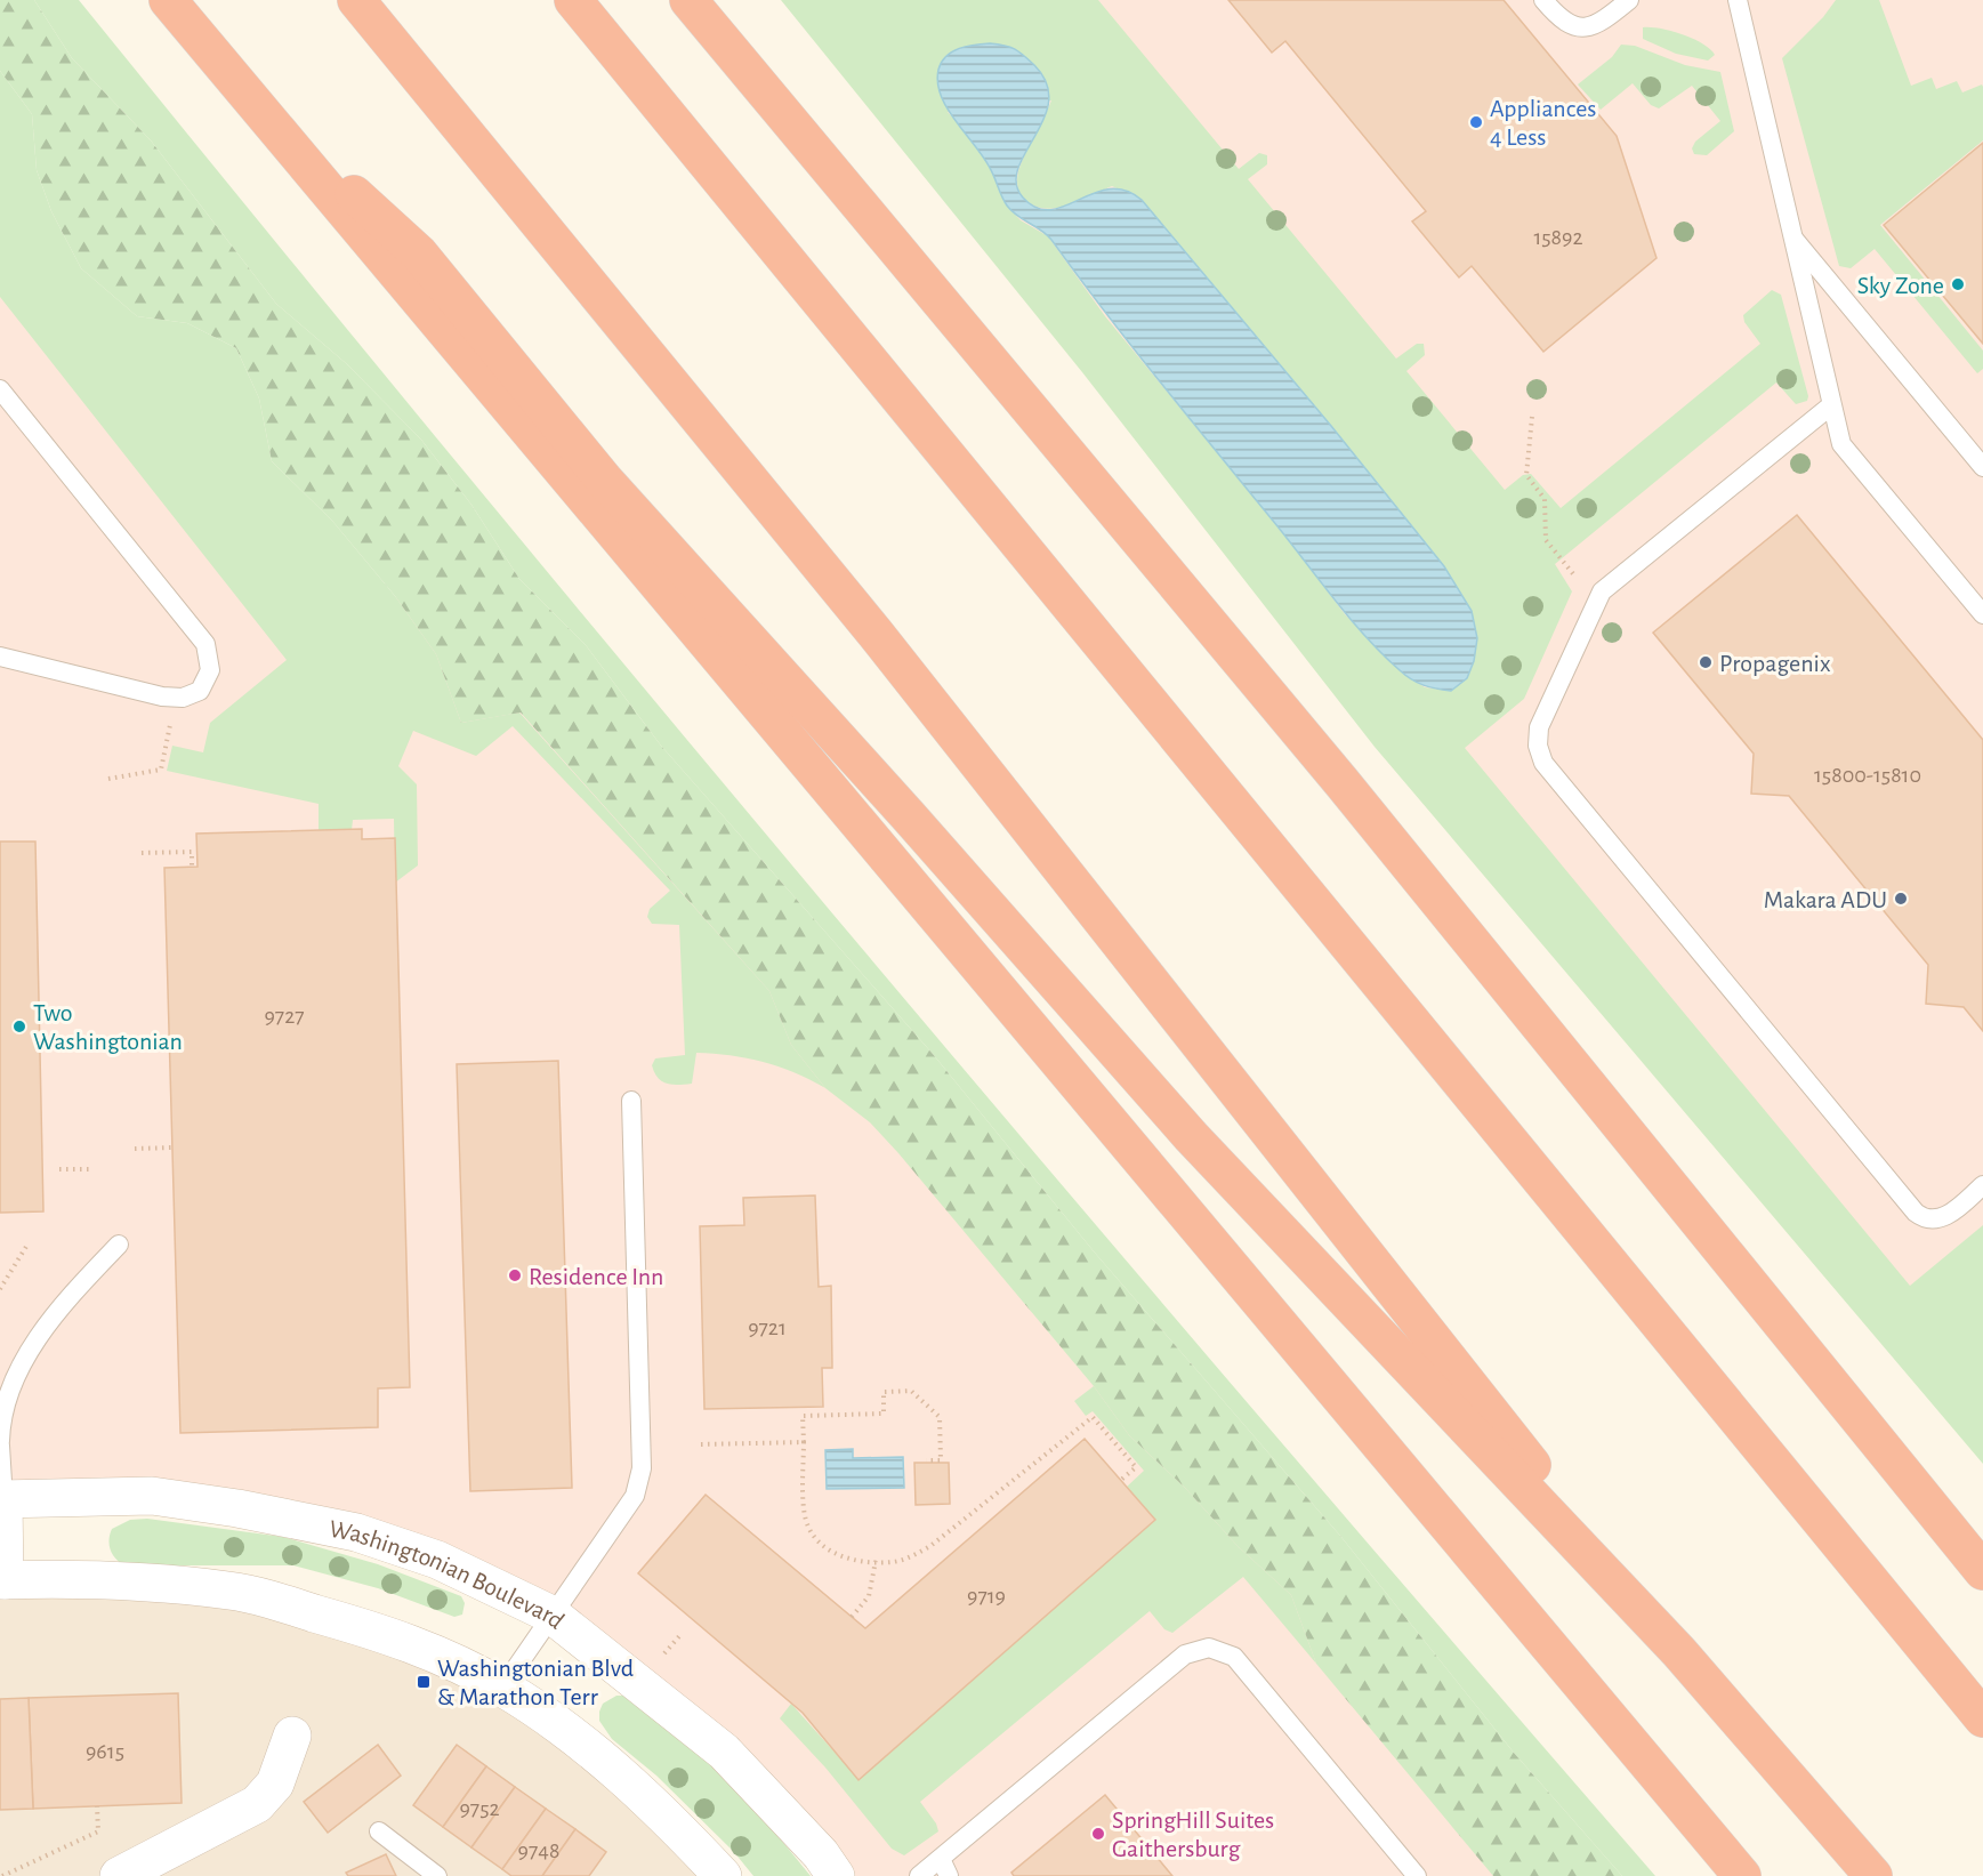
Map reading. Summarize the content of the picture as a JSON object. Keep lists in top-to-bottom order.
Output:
{
  "streets": {
    "street": ["Washingtonian Boulevard"]
  },
  "places": {
    "other": [
      "Appliances 4 Less",
      "Sky Zone",
      "Propagenix",
      "Makara ADU",
      "Two Washingtonian",
      "Residence Inn",
      "SpringHill Suites Gaithersburg"
    ],
    "transit": ["Washingtonian Blvd & Marathon Terr"]
  },
  "house_numbers": [
    "15892",
    "15800-15810",
    "9727",
    "9721",
    "9719",
    "9615",
    "9752",
    "9748"
  ]
}
